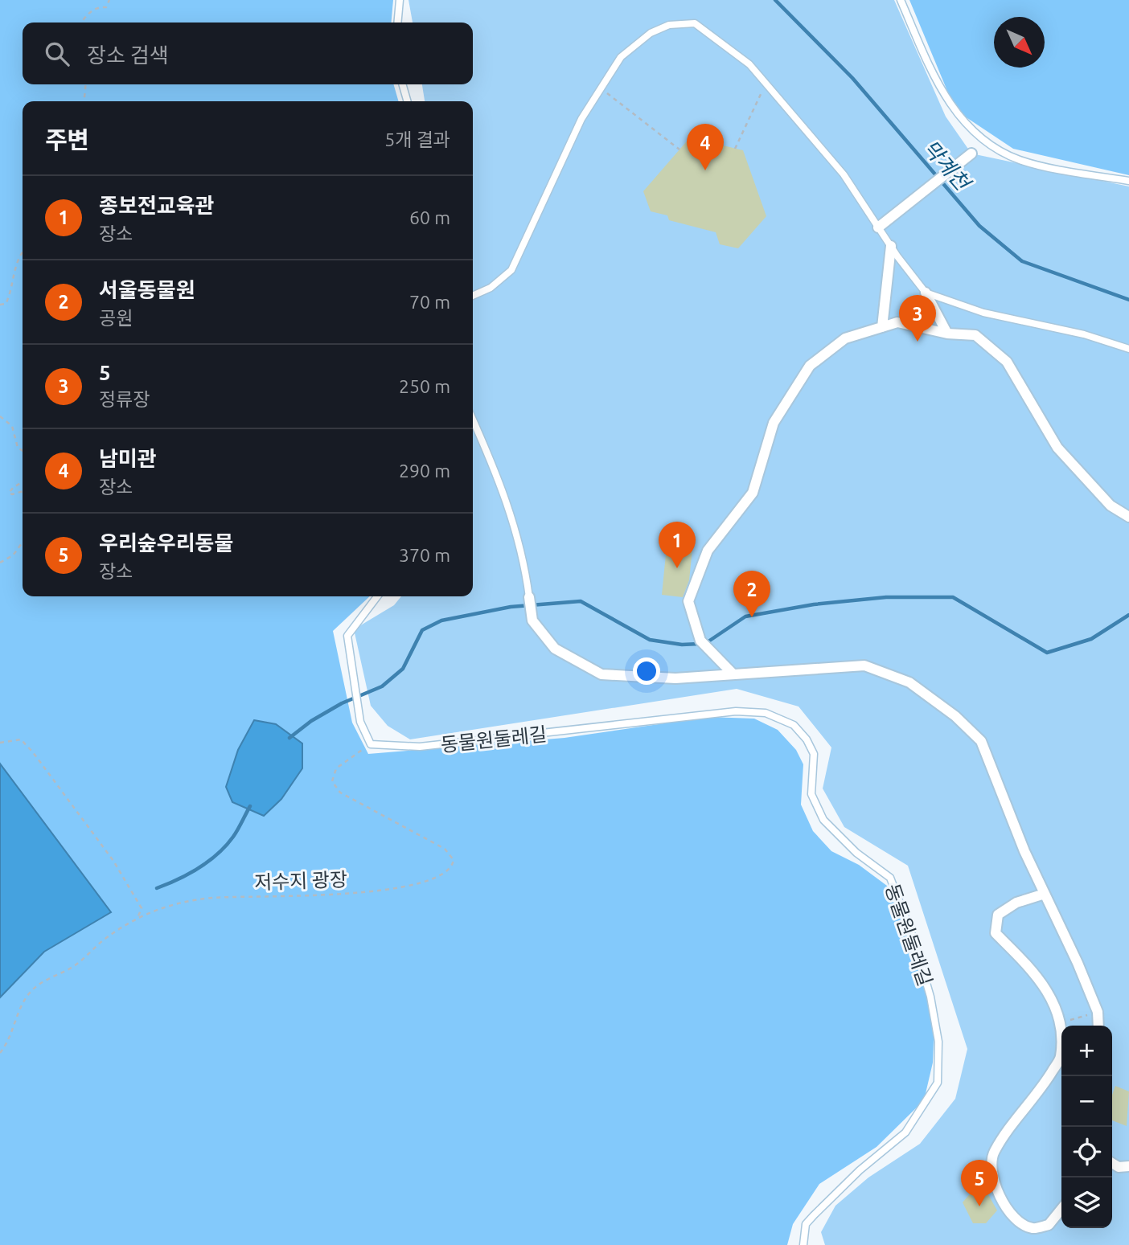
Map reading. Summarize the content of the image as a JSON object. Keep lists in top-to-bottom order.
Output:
{
  "streets": {
    "lane": ["동물원둘레길"],
    "path": ["저수지 광장"]
  },
  "crossings": [
    ["동물원둘레길", "저수지 광장"]
  ],
  "water": ["막계천"],
  "north": "bottom right",
  "page": {
    "search": "장소 검색",
    "heading": ["주변", "5개 결과"],
    "pins": [
      "4",
      "3",
      "1",
      "2",
      "5"
    ],
    "list": [
      {
        "mark": "1",
        "name": "종보전교육관",
        "note": "장소",
        "value": "60 m"
      },
      {
        "mark": "2",
        "name": "서울동물원",
        "note": "공원",
        "value": "70 m"
      },
      {
        "mark": "3",
        "name": "5",
        "note": "정류장",
        "value": "250 m"
      },
      {
        "mark": "4",
        "name": "남미관",
        "note": "장소",
        "value": "290 m"
      },
      {
        "mark": "5",
        "name": "우리숲우리동물",
        "note": "장소",
        "value": "370 m"
      }
    ],
    "map_buttons": ["+", "−"]
  }
}
